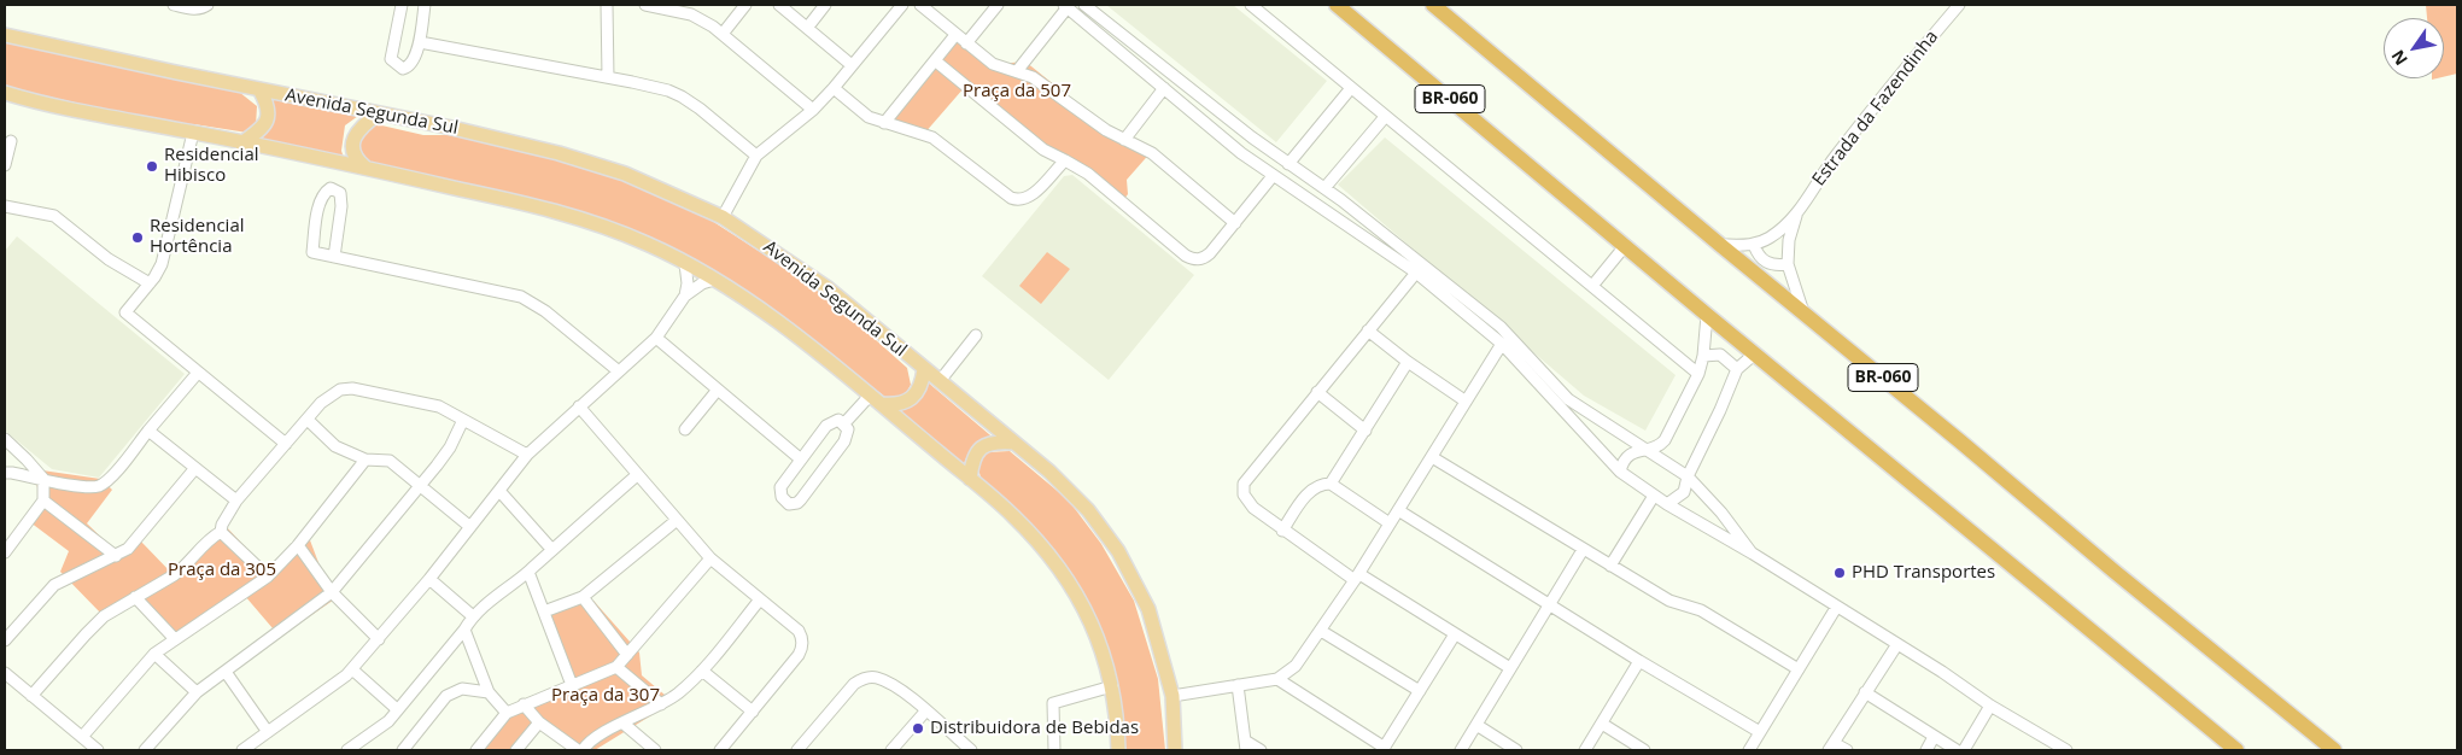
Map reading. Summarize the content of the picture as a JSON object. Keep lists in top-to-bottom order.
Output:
{
  "streets": {
    "highway": ["BR-060"],
    "main road": ["Avenida Segunda Sul"],
    "street": ["Estrada da Fazendinha"]
  },
  "crossings": [
    ["BR-060", "Estrada da Fazendinha"]
  ],
  "parks": ["Praça da 507", "Praça da 305", "Praça da 307"],
  "places": [
    "Residencial Hibisco",
    "Residencial Hortência",
    "PHD Transportes",
    "Distribuidora de Bebidas"
  ],
  "north": "bottom left"
}
